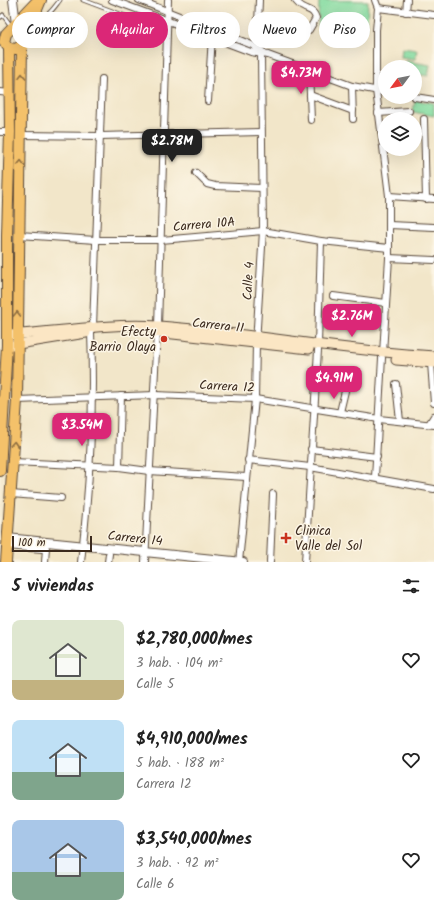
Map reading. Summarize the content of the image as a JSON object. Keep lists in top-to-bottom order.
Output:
{
  "streets": {
    "main road": ["Carrera 11"],
    "street": [
      "Carrera 10A",
      "Calle 4",
      "Carrera 12",
      "Carrera 14"
    ]
  },
  "crossings": [
    ["Carrera 10A", "Calle 4"],
    ["Calle 4", "Carrera 11"],
    ["Calle 4", "Carrera 12"],
    ["Calle 4", "Carrera 14"]
  ],
  "places": {
    "other": ["Efecty Barrio Olaya"],
    "health": ["Clinica Valle del Sol"]
  },
  "scale_bar": "100 m",
  "north": "bottom left",
  "page": {
    "chip": [
      "Comprar",
      "Alquilar",
      "Filtros",
      "Nuevo",
      "Piso"
    ],
    "price": [
      "$4.73M",
      "$2.78M",
      "$2.76M",
      "$4.91M",
      "$3.54M"
    ],
    "scale": "100 m",
    "heading": "5 viviendas",
    "list": [
      {
        "name": "$2,780,000/mes",
        "note": "3 hab. · 104 m² · Calle 5"
      },
      {
        "name": "$4,910,000/mes",
        "note": "5 hab. · 188 m² · Carrera 12"
      },
      {
        "name": "$3,540,000/mes",
        "note": "3 hab. · 92 m² · Calle 6"
      }
    ]
  }
}
